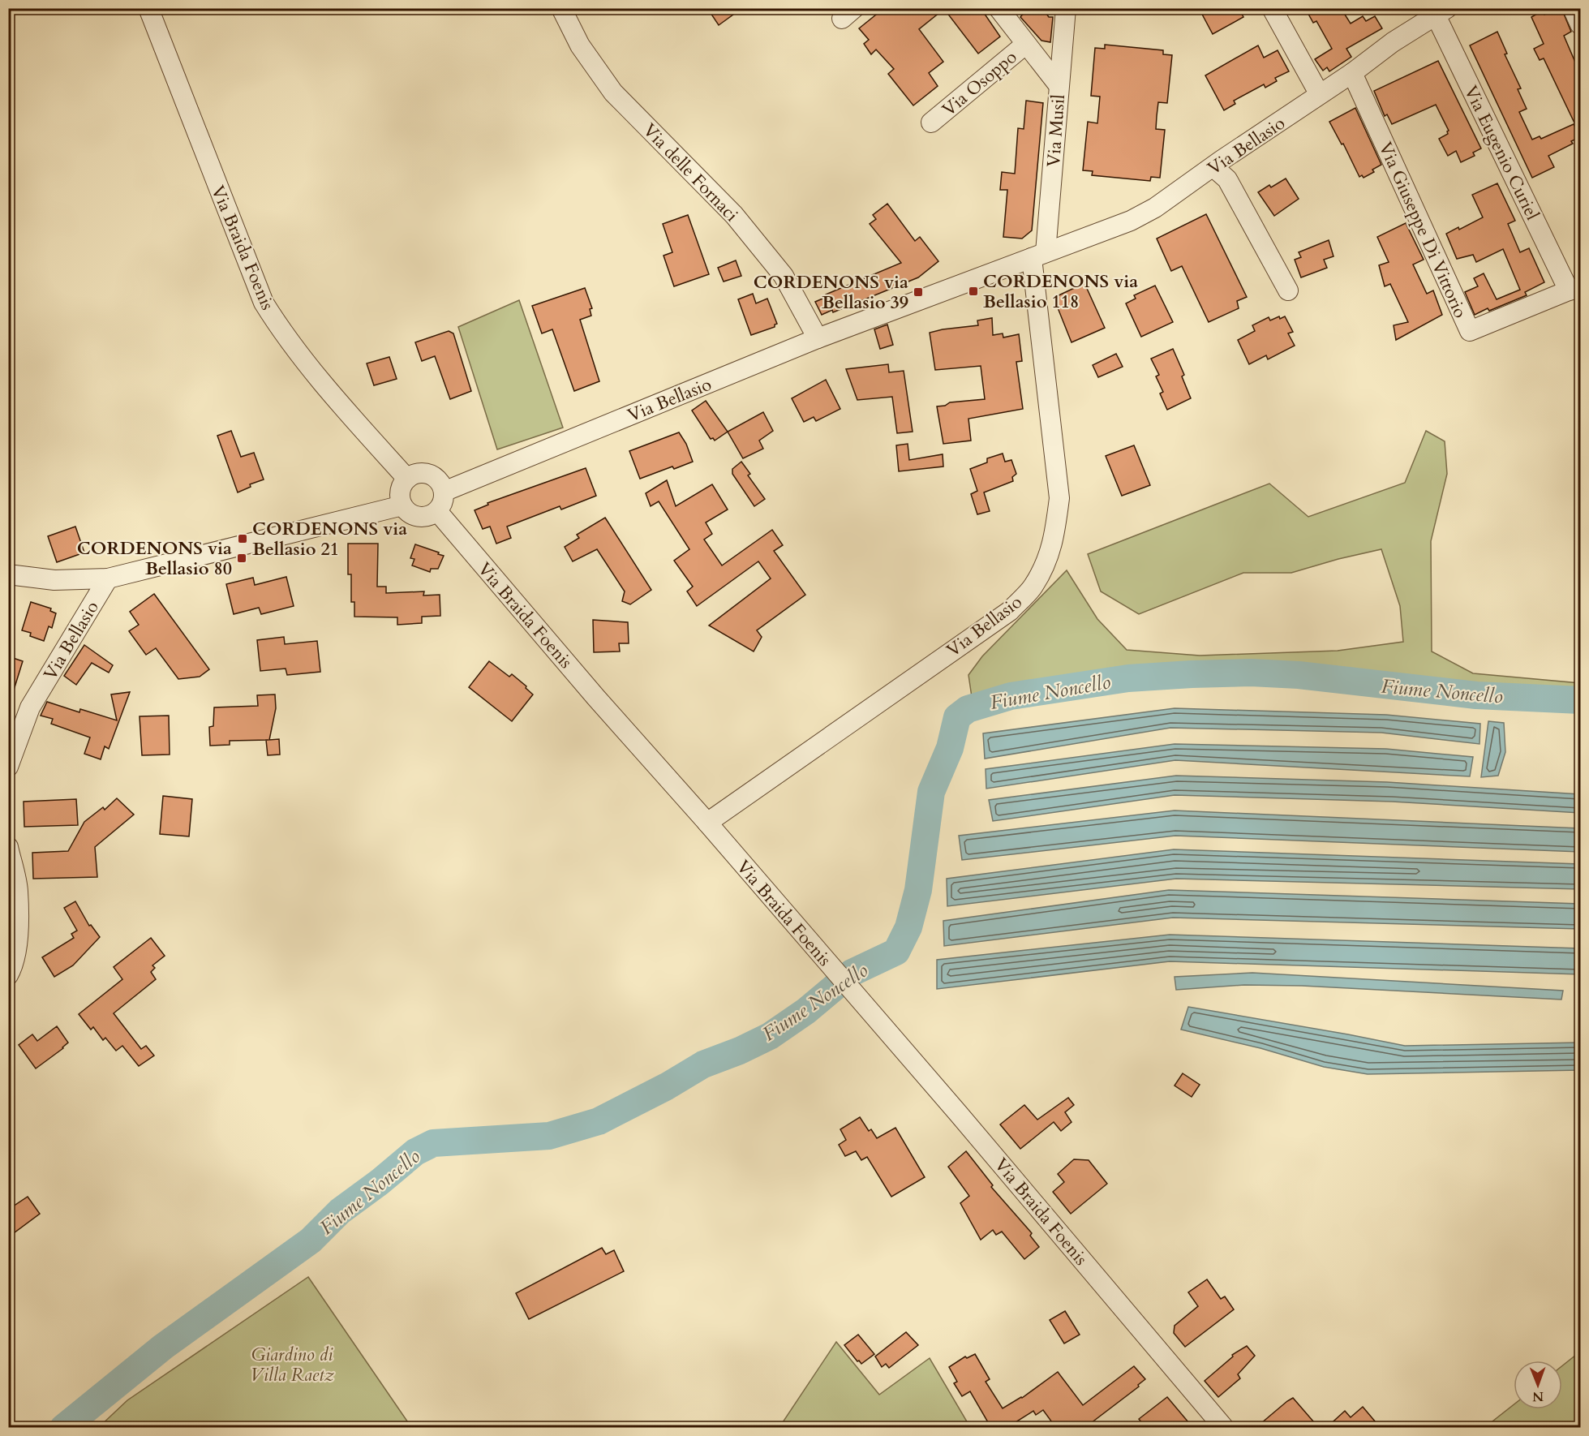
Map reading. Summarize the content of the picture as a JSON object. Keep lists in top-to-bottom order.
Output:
{
  "streets": {
    "street": [
      "Via Osoppo",
      "Via Musil",
      "Via Bellasio",
      "Via Eugenio Curiel",
      "Via delle Fornaci",
      "Via Giuseppe Di Vittorio",
      "Via Braida Foenis"
    ]
  },
  "crossings": [
    ["Via Osoppo", "Via Musil"],
    ["Via Musil", "Via Bellasio"],
    ["Via Bellasio", "Via Eugenio Curiel"],
    ["Via Bellasio", "Via delle Fornaci"],
    ["Via Bellasio", "Via Giuseppe Di Vittorio"],
    ["Via Bellasio", "Via Braida Foenis"],
    ["Via Eugenio Curiel", "Via Giuseppe Di Vittorio"]
  ],
  "water": ["Fiume Noncello"],
  "parks": ["Giardino di Villa Raetz"],
  "places": {
    "transit": [
      "CORDENONS via Bellasio 118",
      "CORDENONS via Bellasio 39",
      "CORDENONS via Bellasio 21",
      "CORDENONS via Bellasio 80"
    ]
  },
  "north": "bottom"
}
